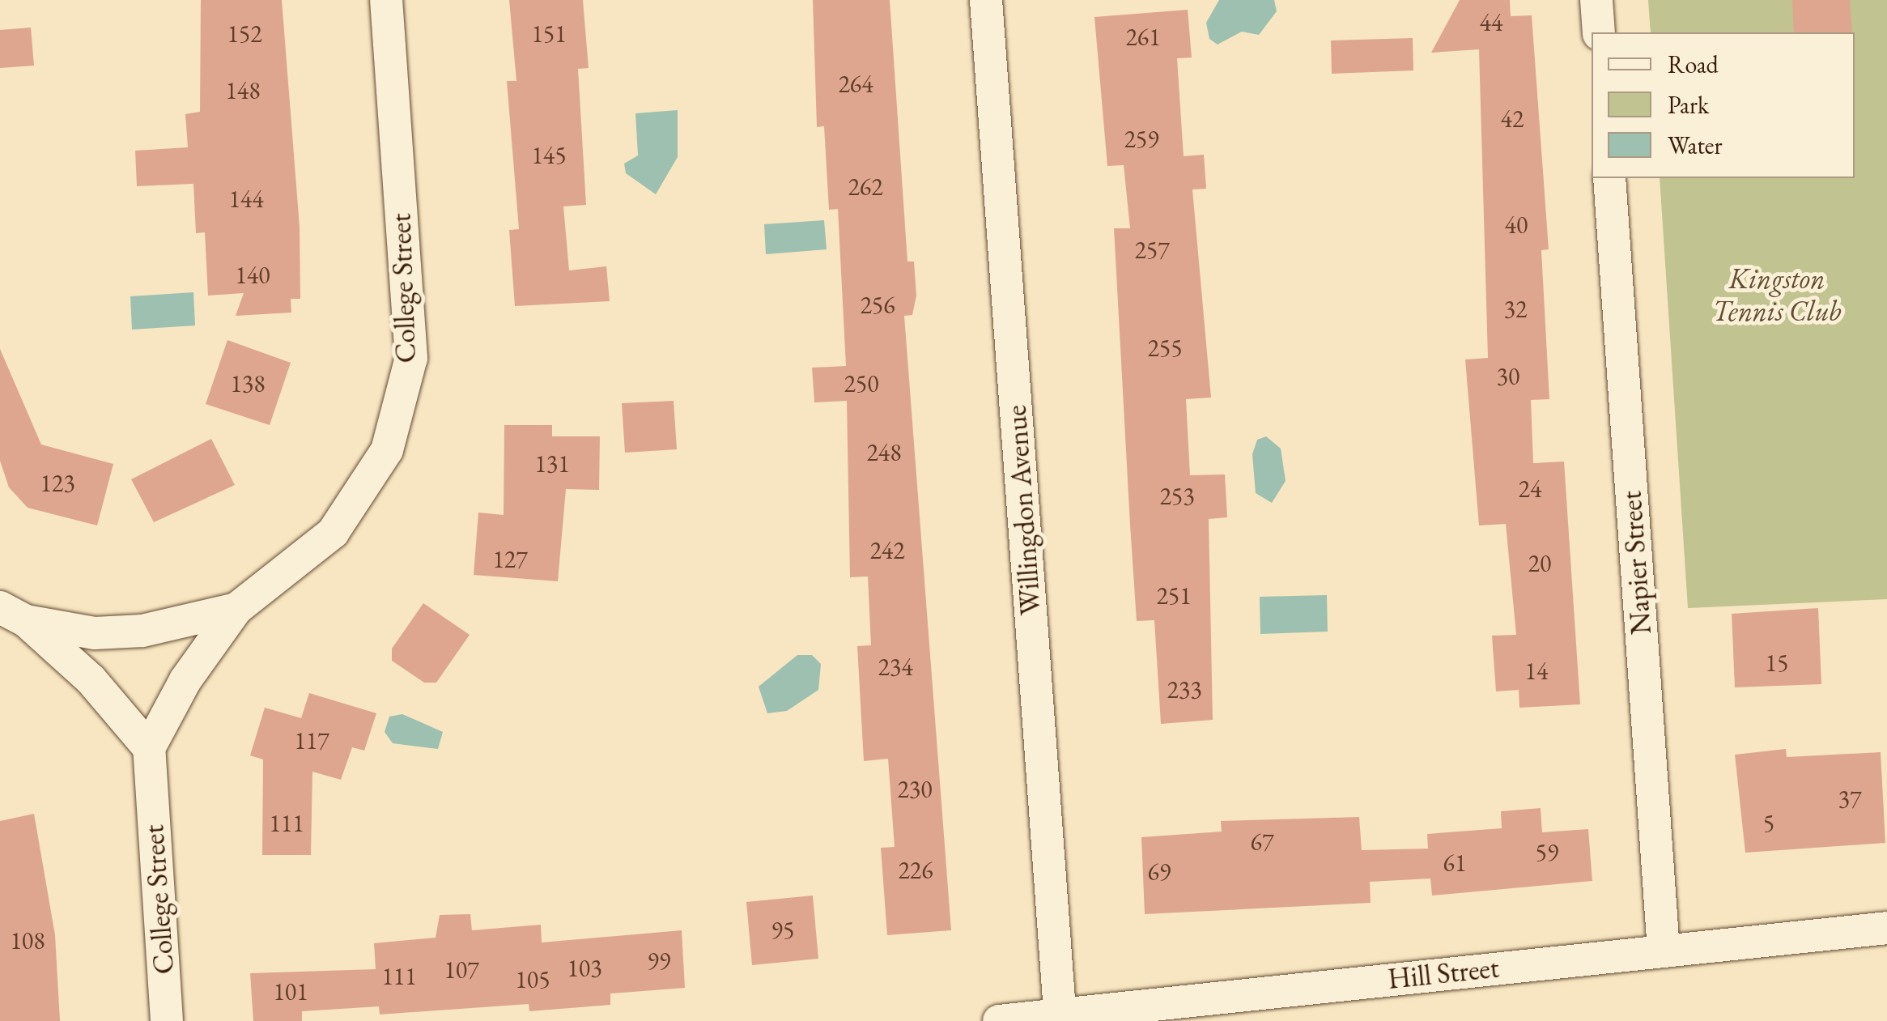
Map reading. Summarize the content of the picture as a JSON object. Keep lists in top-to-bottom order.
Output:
{
  "streets": {
    "street": [
      "College Street",
      "Willingdon Avenue",
      "Napier Street",
      "Hill Street"
    ]
  },
  "crossings": [
    ["Willingdon Avenue", "Hill Street"],
    ["Napier Street", "Hill Street"]
  ],
  "parks": ["Kingston Tennis Club"],
  "house_numbers": [
    "44",
    "152",
    "151",
    "261",
    "264",
    "148",
    "42",
    "259",
    "145",
    "262",
    "144",
    "40",
    "257",
    "140",
    "256",
    "32",
    "255",
    "30",
    "138",
    "250",
    "248",
    "131",
    "123",
    "24",
    "253",
    "242",
    "127",
    "20",
    "251",
    "15",
    "234",
    "14",
    "233",
    "117",
    "230",
    "37",
    "111",
    "5",
    "67",
    "59",
    "61",
    "226",
    "69",
    "95",
    "108",
    "99",
    "103",
    "107",
    "111",
    "105",
    "101"
  ],
  "legend": ["Road", "Park", "Water"]
}
